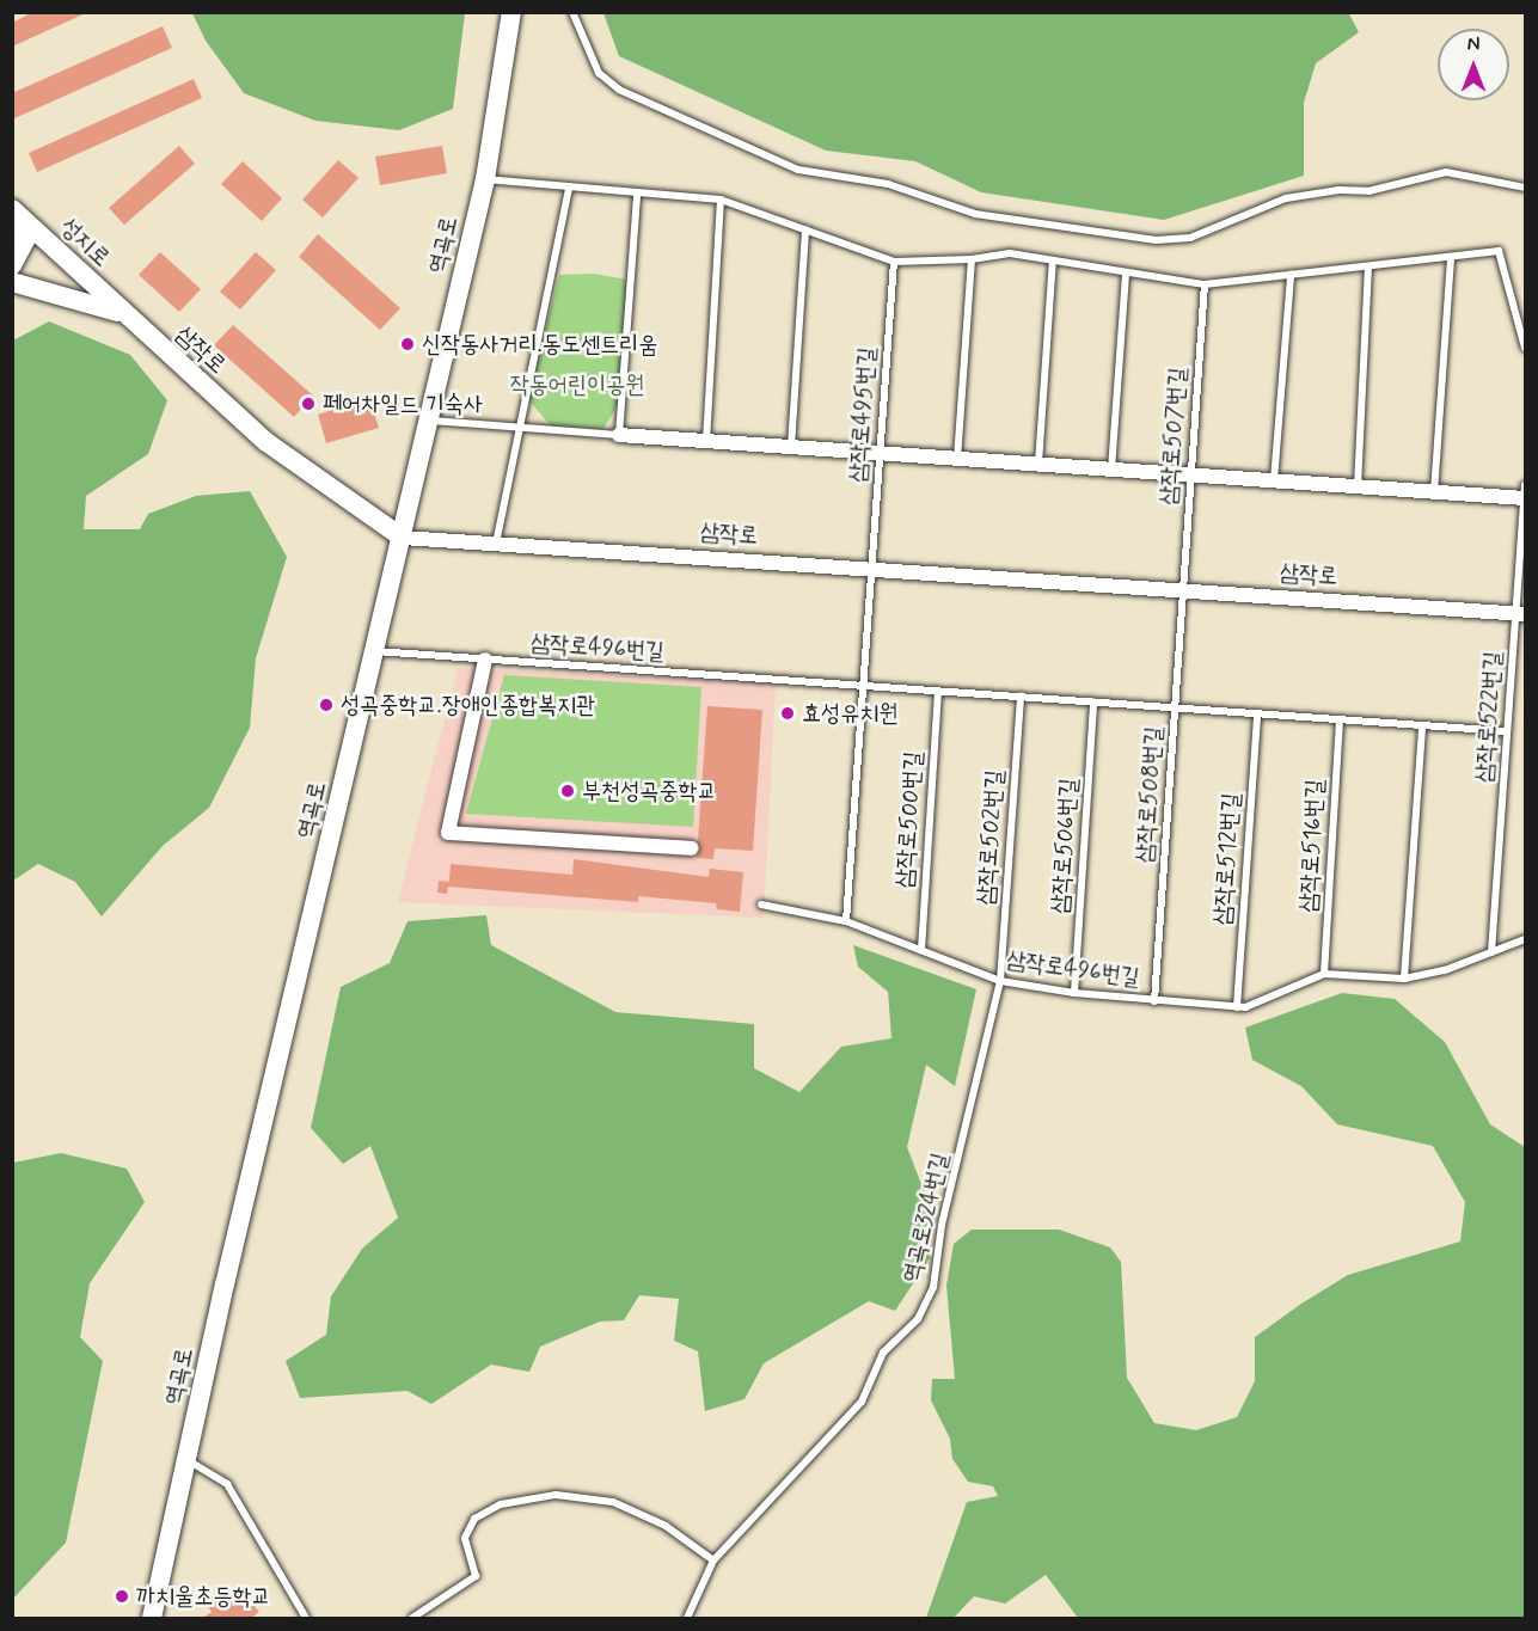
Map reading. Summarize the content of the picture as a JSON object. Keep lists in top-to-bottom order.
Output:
{
  "streets": {
    "street": ["성지로", "역곡로", "삼작로"],
    "lane": [
      "삼작로495번길",
      "삼작로507번길",
      "삼작로496번길",
      "삼작로522번길",
      "삼작로508번길",
      "삼작로500번길",
      "삼작로502번길",
      "삼작로506번길",
      "삼작로516번길",
      "삼작로512번길",
      "역곡로324번길"
    ]
  },
  "crossings": [
    ["성지로", "삼작로"],
    ["역곡로", "삼작로"],
    ["역곡로", "삼작로496번길"],
    ["삼작로", "삼작로495번길"],
    ["삼작로", "삼작로507번길"],
    ["삼작로", "삼작로522번길"],
    ["삼작로", "삼작로508번길"],
    ["삼작로507번길", "삼작로508번길"],
    ["삼작로496번길", "삼작로522번길"],
    ["삼작로496번길", "삼작로508번길"],
    ["삼작로496번길", "삼작로500번길"],
    ["삼작로496번길", "삼작로502번길"],
    ["삼작로496번길", "삼작로506번길"],
    ["삼작로496번길", "삼작로516번길"],
    ["삼작로496번길", "삼작로512번길"],
    ["삼작로496번길", "역곡로324번길"],
    ["삼작로502번길", "역곡로324번길"]
  ],
  "parks": ["작동어린이공원"],
  "places": [
    "신작동사거리.동도센트리움",
    "페어차일드 기숙사",
    "성곡중학교.장애인종합복지관",
    "효성유치원",
    "부천성곡중학교",
    "까치울초등학교"
  ],
  "north": "top"
}
